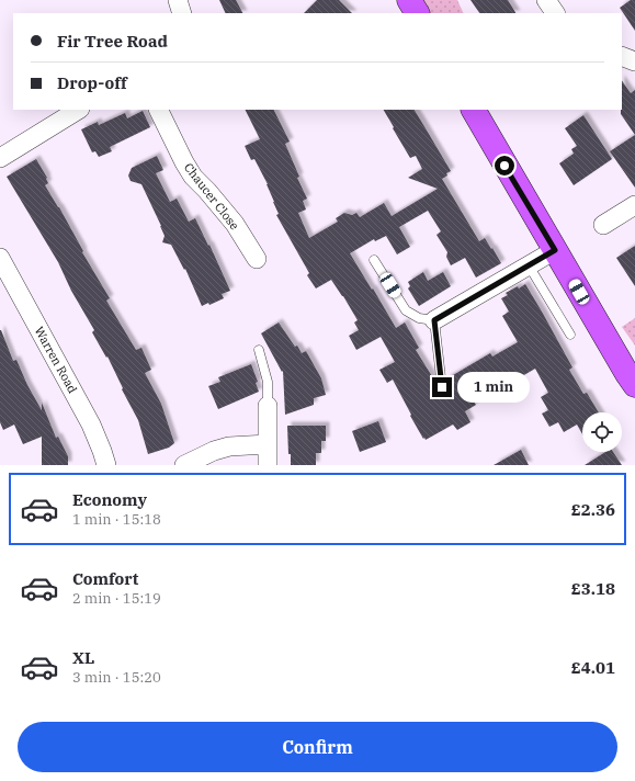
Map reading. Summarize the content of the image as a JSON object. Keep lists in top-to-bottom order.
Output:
{
  "streets": {
    "street": ["Chaucer Close", "Warren Road"]
  },
  "page": {
    "banner": ["Fir Tree Road", "Drop-off"],
    "bubble": "1 min",
    "list": [
      {
        "name": "Economy",
        "note": "1 min · 15:18",
        "value": "£2.36"
      },
      {
        "name": "Comfort",
        "note": "2 min · 15:19",
        "value": "£3.18"
      },
      {
        "name": "XL",
        "note": "3 min · 15:20",
        "value": "£4.01"
      }
    ],
    "buttons": "Confirm"
  }
}
